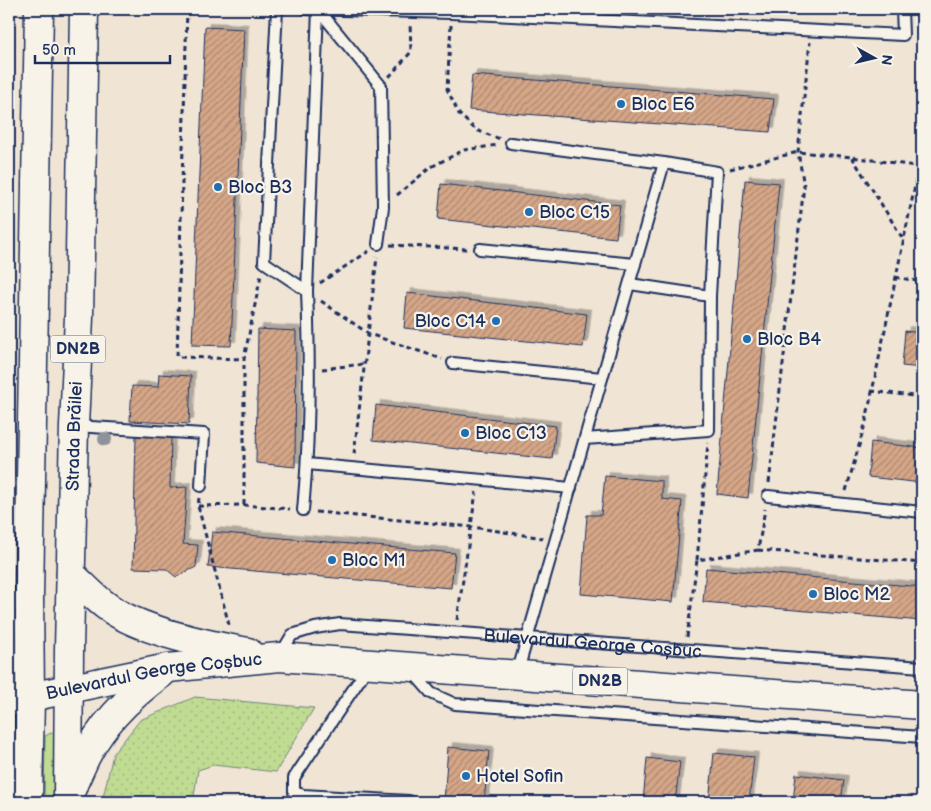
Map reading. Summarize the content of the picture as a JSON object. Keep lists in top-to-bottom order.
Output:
{
  "streets": {
    "main road": ["DN2B", "Strada Brăilei", "Bulevardul George Coșbuc"]
  },
  "crossings": [
    ["DN2B", "Strada Brăilei"],
    ["DN2B", "Bulevardul George Coșbuc"],
    ["Strada Brăilei", "Bulevardul George Coșbuc"]
  ],
  "places": [
    "Bloc E6",
    "Bloc B3",
    "Bloc C15",
    "Bloc C14",
    "Bloc B4",
    "Bloc C13",
    "Bloc M1",
    "Bloc M2",
    "Hotel Sofin"
  ],
  "scale_bar": "50 m",
  "north": "right"
}
